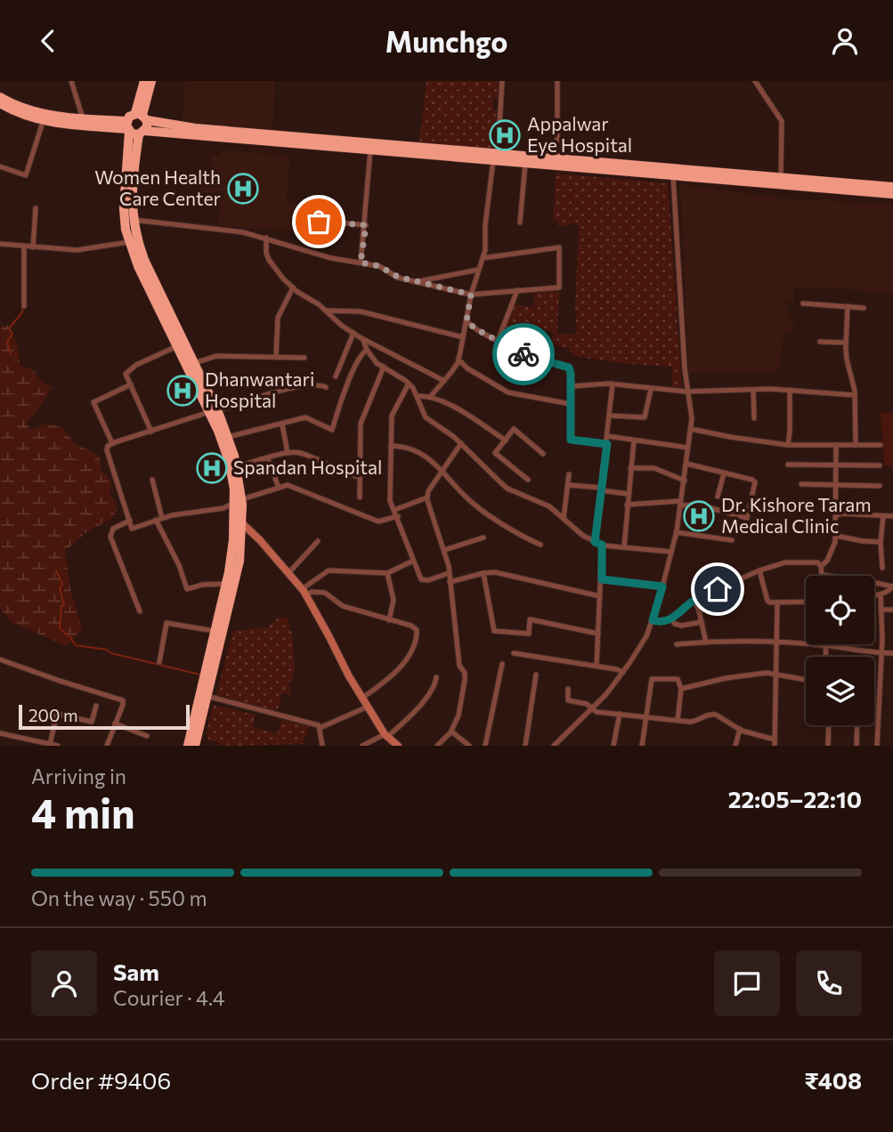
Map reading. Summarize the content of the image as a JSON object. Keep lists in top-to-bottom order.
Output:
{
  "places": {
    "hospital": [
      "Appalwar Eye Hospital",
      "Women Health Care Center",
      "Dhanwantari Hospital",
      "Spandan Hospital",
      "Dr. Kishore Taram Medical Clinic"
    ]
  },
  "scale_bar": "200 m",
  "page": {
    "header": "Munchgo",
    "scale": "200 m",
    "heading": ["4 min", "Arriving in", "22:05–22:10"],
    "panel": [
      "Sam",
      "Courier · 4.4",
      "Order #9406",
      "₹408"
    ],
    "bar": "On the way · 550 m"
  }
}
